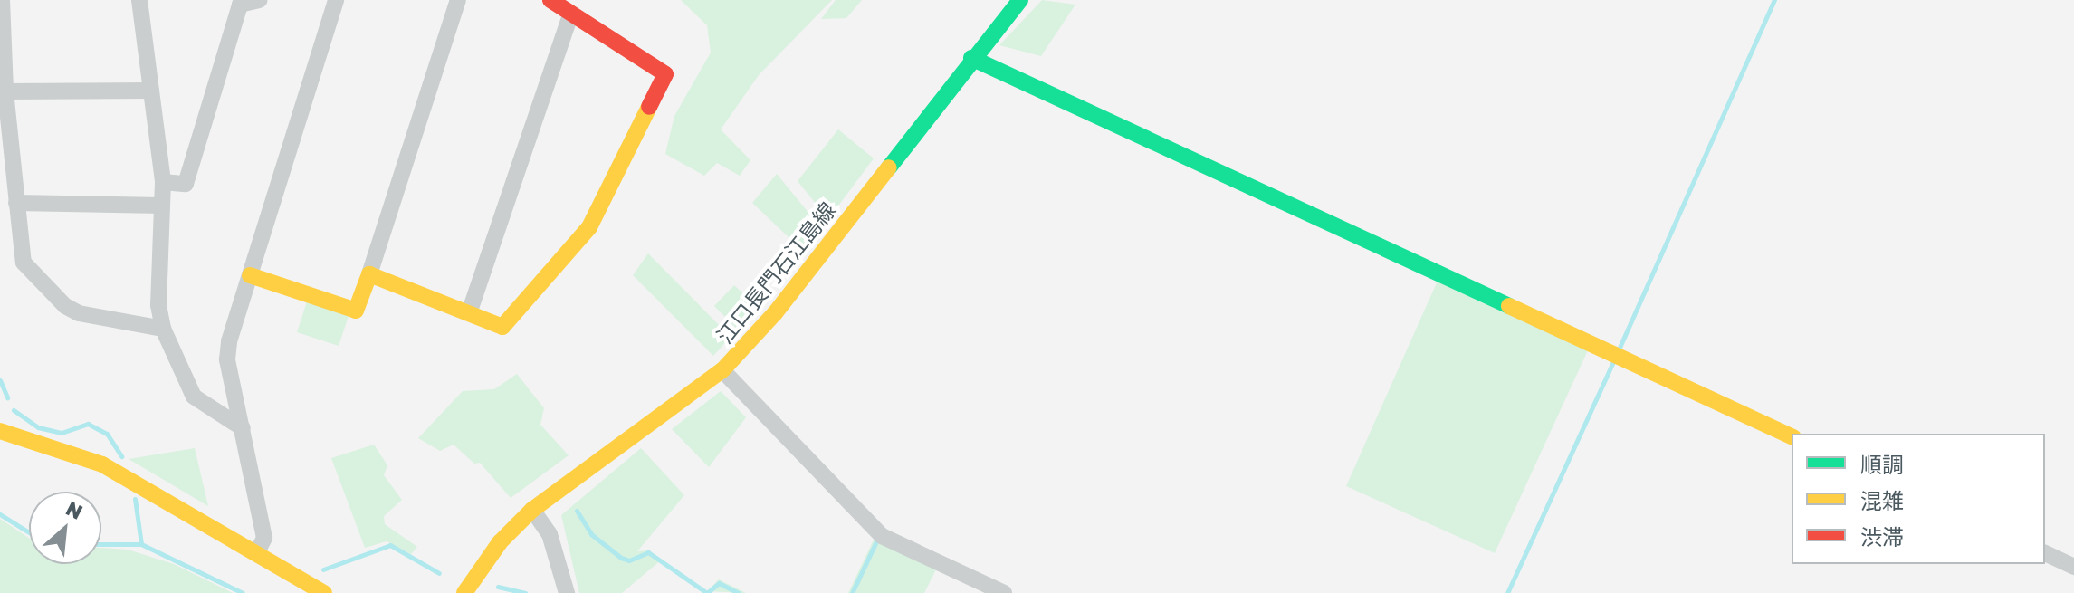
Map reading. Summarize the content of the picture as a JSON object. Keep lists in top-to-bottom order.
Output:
{
  "streets": {
    "street": ["江口長門石江島線"]
  },
  "legend": ["順調", "混雑", "渋滞"],
  "north": "top right"
}
